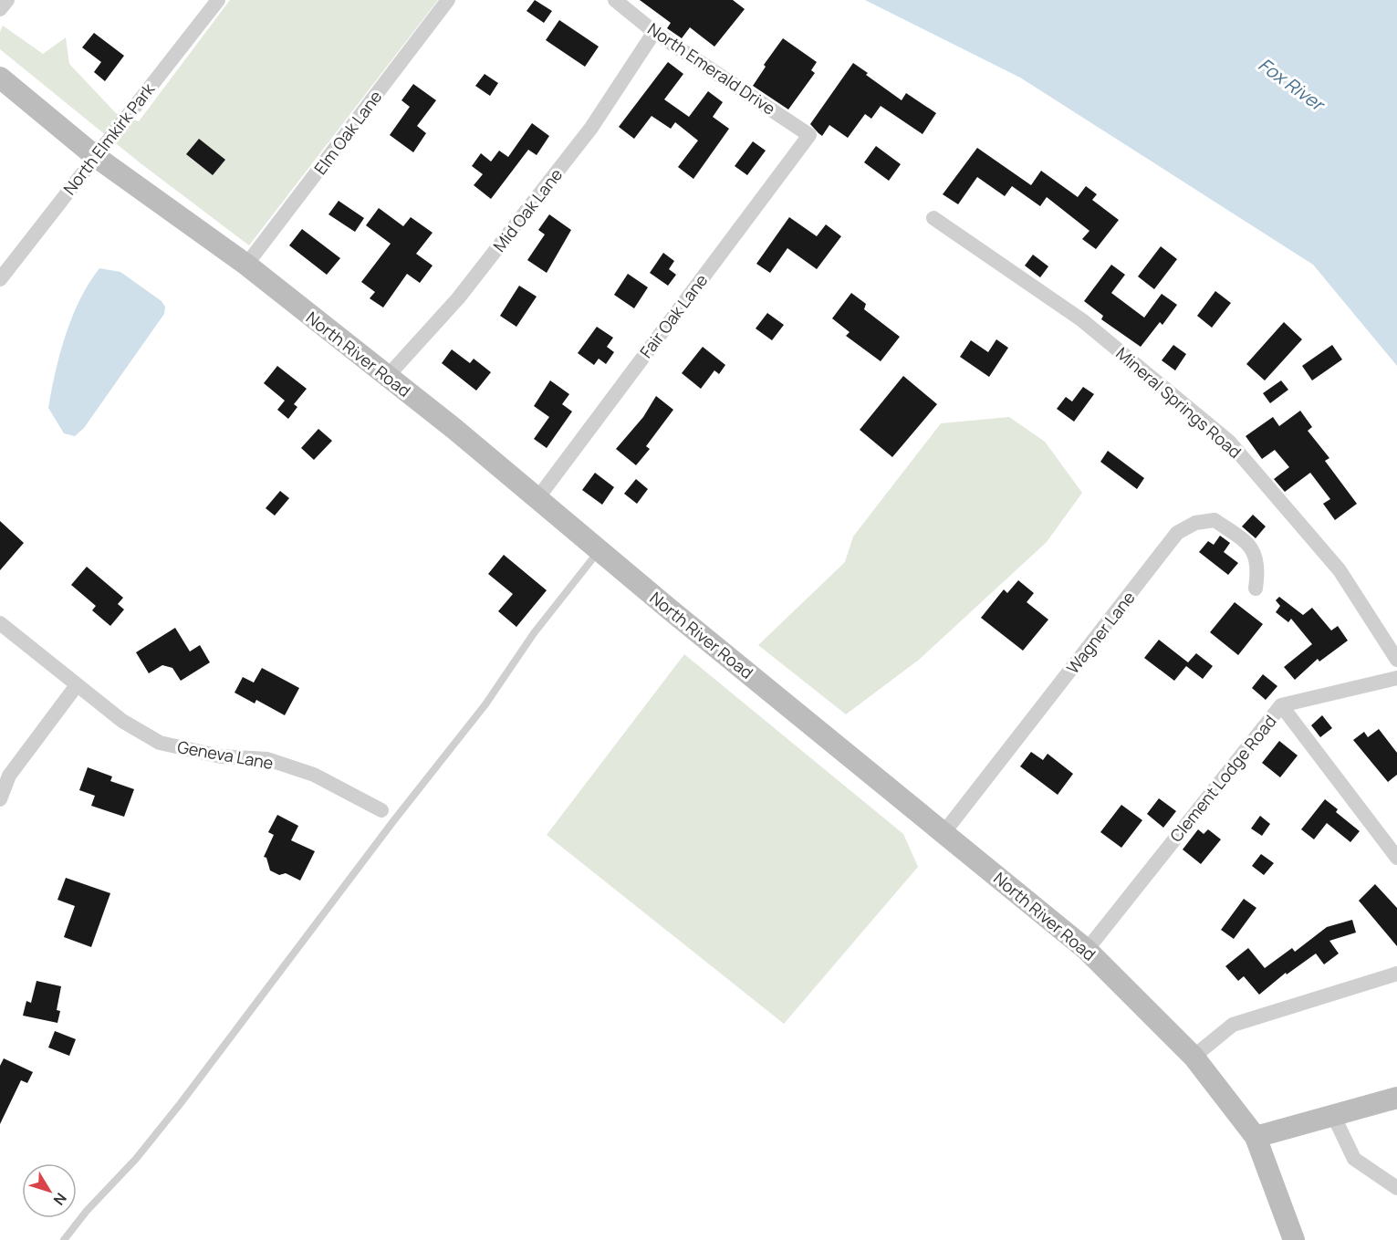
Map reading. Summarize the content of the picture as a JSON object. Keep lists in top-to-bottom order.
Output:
{
  "streets": {
    "street": [
      "North Emerald Drive",
      "Elm Oak Lane",
      "North Elmkirk Park",
      "Mid Oak Lane",
      "Fair Oak Lane",
      "North River Road",
      "Mineral Springs Road",
      "Wagner Lane",
      "Geneva Lane",
      "Clement Lodge Road"
    ]
  },
  "crossings": [
    ["North Emerald Drive", "Mid Oak Lane"],
    ["North Emerald Drive", "Fair Oak Lane"],
    ["Elm Oak Lane", "North River Road"],
    ["North Elmkirk Park", "North River Road"],
    ["Mid Oak Lane", "North River Road"],
    ["Fair Oak Lane", "North River Road"],
    ["North River Road", "Wagner Lane"],
    ["North River Road", "Clement Lodge Road"]
  ],
  "water": ["Fox River"],
  "north": "bottom right"
}
